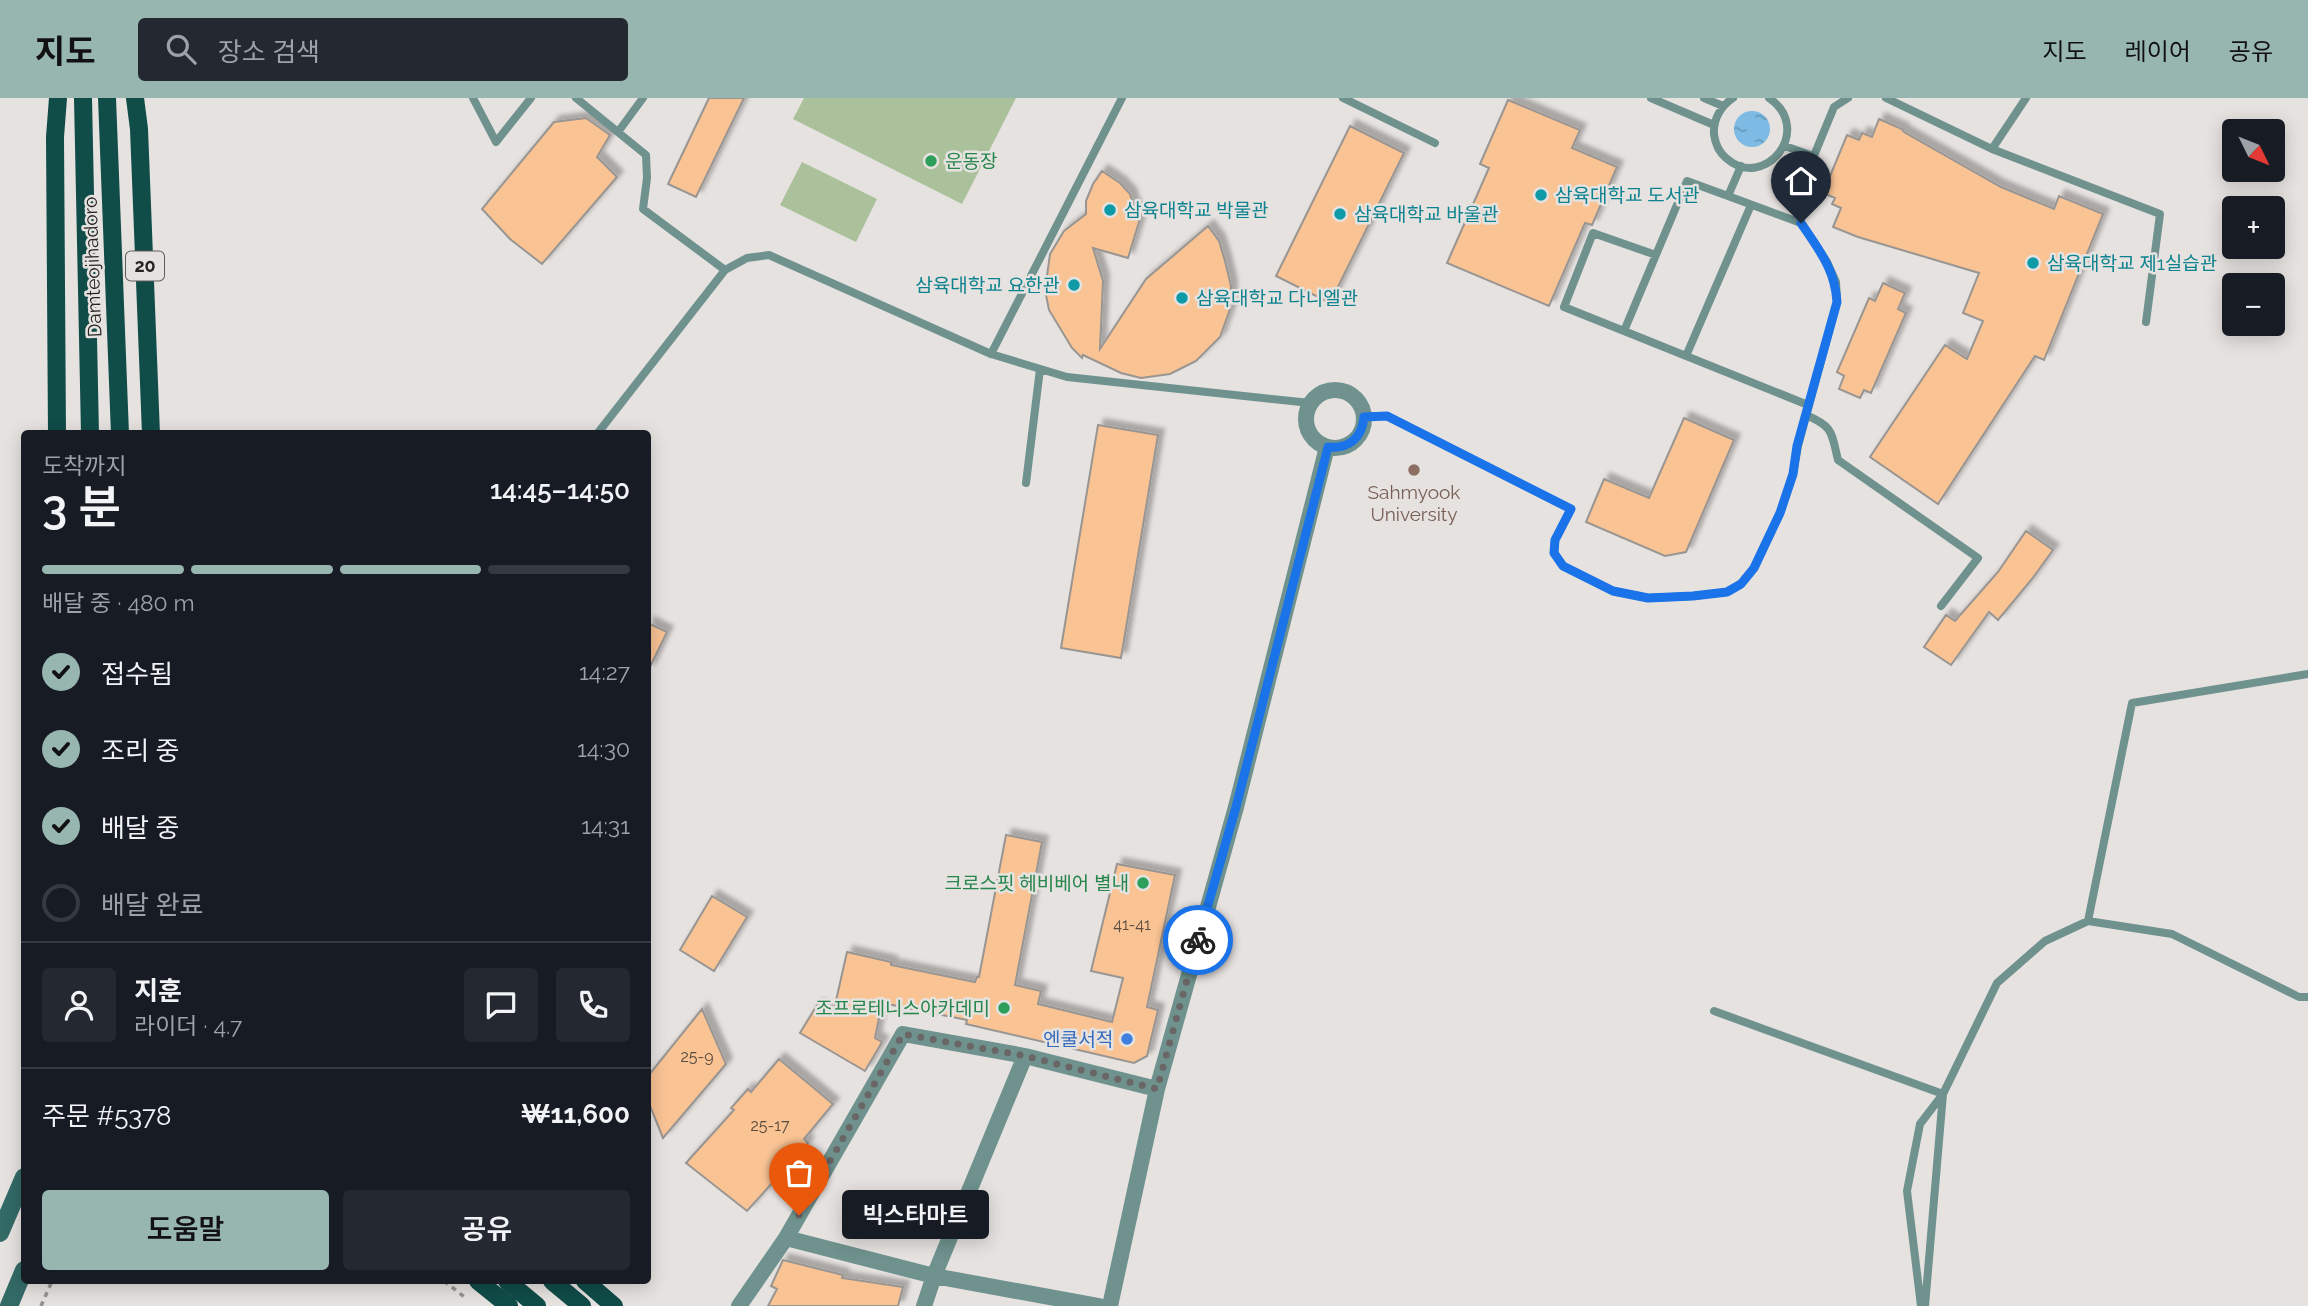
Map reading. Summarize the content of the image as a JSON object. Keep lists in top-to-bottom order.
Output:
{
  "streets": {
    "main road": ["20", "Damteojihadoro"]
  },
  "places": [
    "운동장",
    "삼육대학교 도서관",
    "삼육대학교 박물관",
    "삼육대학교 바울관",
    "삼육대학교 제1실습관",
    "삼육대학교 요한관",
    "삼육대학교 다니엘관",
    "Sahmyook University",
    "크로스핏 헤비베어 별내",
    "조프로테니스아카데미",
    "엔쿨서적",
    "빅스타마트"
  ],
  "house_numbers": ["41-41", "25-9", "25-17"],
  "north": "bottom right",
  "page": {
    "header": "지도",
    "search": "장소 검색",
    "nav": ["지도", "레이어", "공유"],
    "map_buttons": ["+", "−"],
    "heading": ["3 분", "도착까지", "14:45–14:50"],
    "panel": [
      "지훈",
      "라이더 · 4.7",
      "주문 #5378",
      "₩11,600"
    ],
    "bar": "배달 중 · 480 m",
    "list": [
      ["접수됨", "14:27"],
      ["조리 중", "14:30"],
      ["배달 중", "14:31"],
      "배달 완료"
    ],
    "buttons": ["도움말", "공유"],
    "bubble": "빅스타마트"
  }
}
